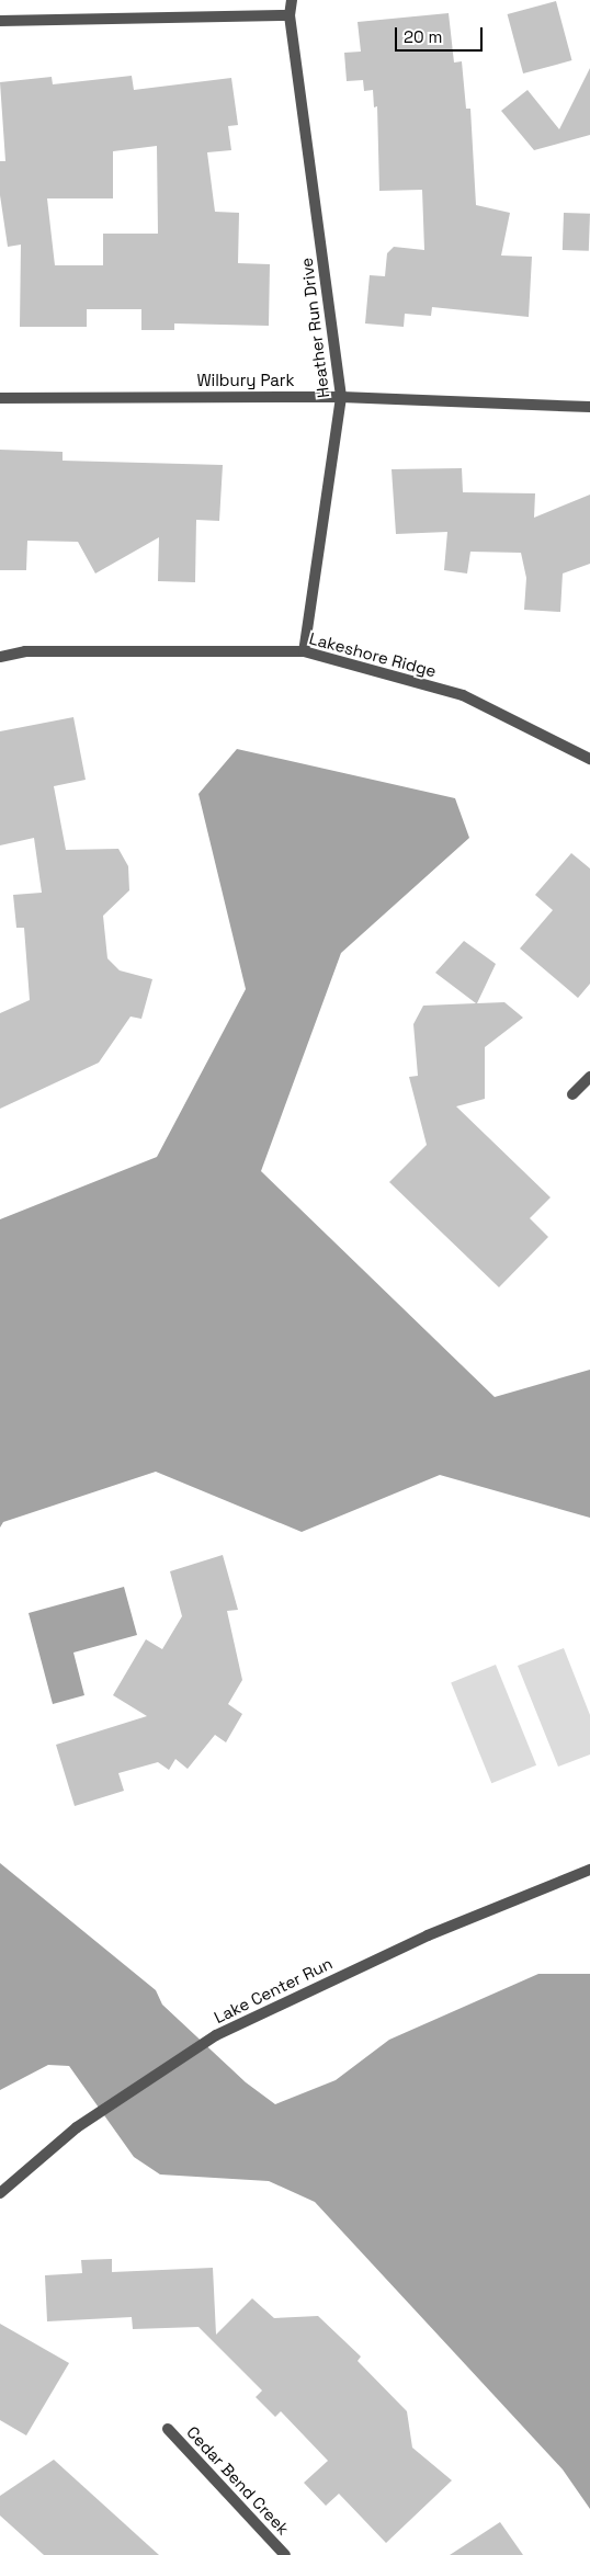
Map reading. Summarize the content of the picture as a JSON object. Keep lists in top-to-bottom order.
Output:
{
  "streets": {
    "street": [
      "Heather Run Drive",
      "Wilbury Park",
      "Lakeshore Ridge",
      "Lake Center Run",
      "Cedar Bend Creek"
    ]
  },
  "crossings": [
    ["Heather Run Drive", "Wilbury Park"],
    ["Heather Run Drive", "Lakeshore Ridge"]
  ],
  "scale_bar": "20 m"
}
